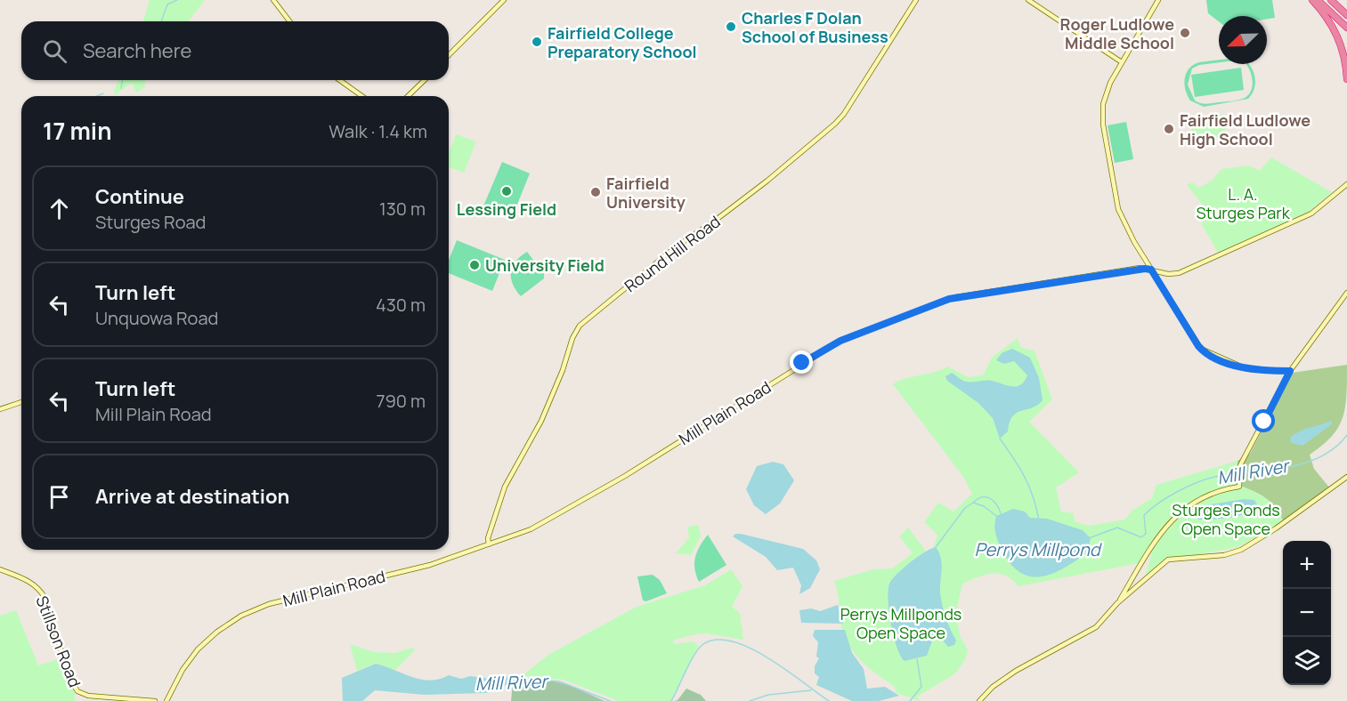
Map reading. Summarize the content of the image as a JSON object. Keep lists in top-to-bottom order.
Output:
{
  "streets": {
    "main road": ["Round Hill Road", "Mill Plain Road", "Stillson Road"]
  },
  "crossings": [
    ["Round Hill Road", "Mill Plain Road"]
  ],
  "water": ["Mill River", "Perrys Millpond"],
  "parks": ["L. A. Sturges Park", "Sturges Ponds Open Space", "Perrys Millponds Open Space"],
  "places": [
    "Charles F Dolan School of Business",
    "Roger Ludlowe Middle School",
    "Fairfield College Preparatory School",
    "Fairfield Ludlowe High School",
    "Lessing Field",
    "Fairfield University",
    "University Field"
  ],
  "north": "bottom left",
  "page": {
    "search": "Search here",
    "heading": ["17 min", "Walk · 1.4 km"],
    "list": [
      ["Continue", "Sturges Road", "130 m"],
      ["Turn left", "Unquowa Road", "430 m"],
      ["Turn left", "Mill Plain Road", "790 m"],
      "Arrive at destination"
    ],
    "map_buttons": ["+", "−"]
  }
}
